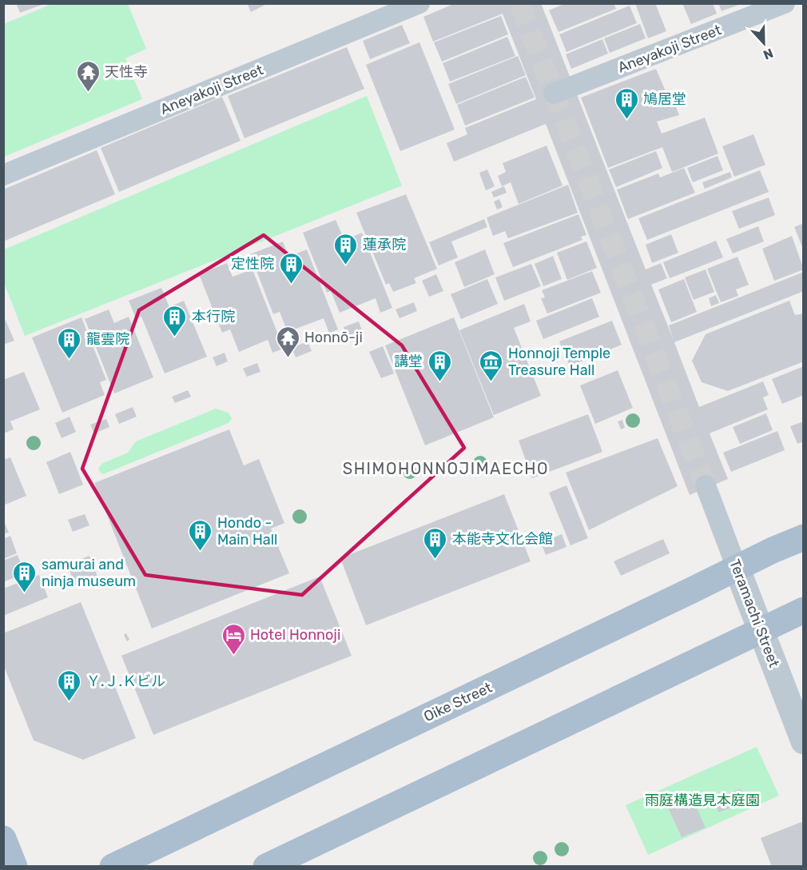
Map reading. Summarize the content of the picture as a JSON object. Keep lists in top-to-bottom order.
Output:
{
  "streets": {
    "main road": ["Oike Street"],
    "street": ["Aneyakoji Street", "Teramachi Street"]
  },
  "crossings": [
    ["Teramachi Street", "Oike Street"]
  ],
  "districts": ["SHIMOHONNOJIMAECHO"],
  "parks": ["雨庭構造見本庭園"],
  "places": {
    "temple": ["天性寺", "Honnō-ji"],
    "building": [
      "鳩居堂",
      "蓮承院",
      "定性院",
      "本行院",
      "龍雲院",
      "講堂",
      "Hondo - Main Hall",
      "本能寺文化会館",
      "samurai and ninja museum",
      "Ｙ.Ｊ.Ｋビル"
    ],
    "museum": ["Honnoji Temple Treasure Hall"],
    "hotel": ["Hotel Honnoji"]
  },
  "north": "bottom"
}
